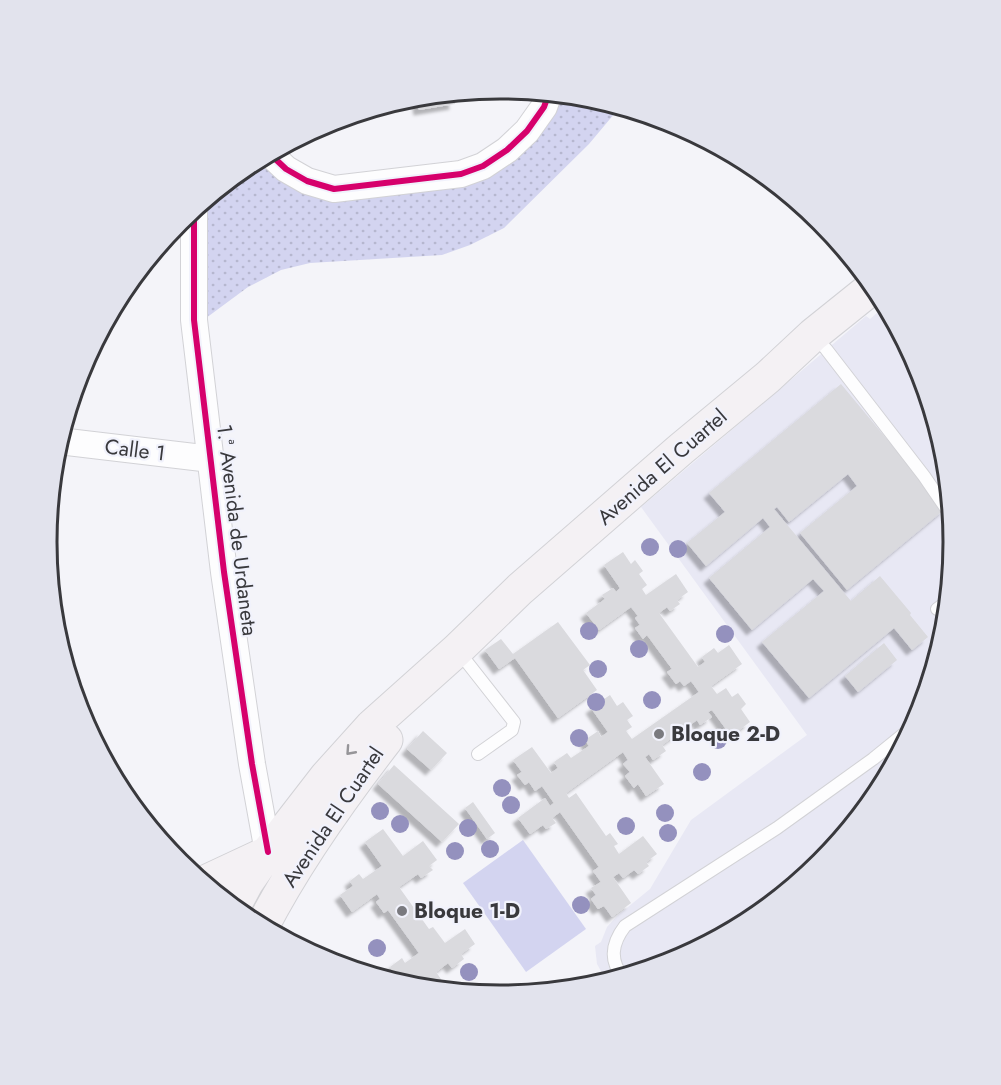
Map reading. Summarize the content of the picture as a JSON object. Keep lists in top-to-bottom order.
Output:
{
  "streets": {
    "main road": ["Avenida El Cuartel"],
    "street": ["Calle 1", "1.ª Avenida de Urdaneta"]
  },
  "crossings": [
    ["Calle 1", "1.ª Avenida de Urdaneta"],
    ["Avenida El Cuartel", "1.ª Avenida de Urdaneta"]
  ],
  "places": ["Bloque 2-D", "Bloque 1-D"]
}
